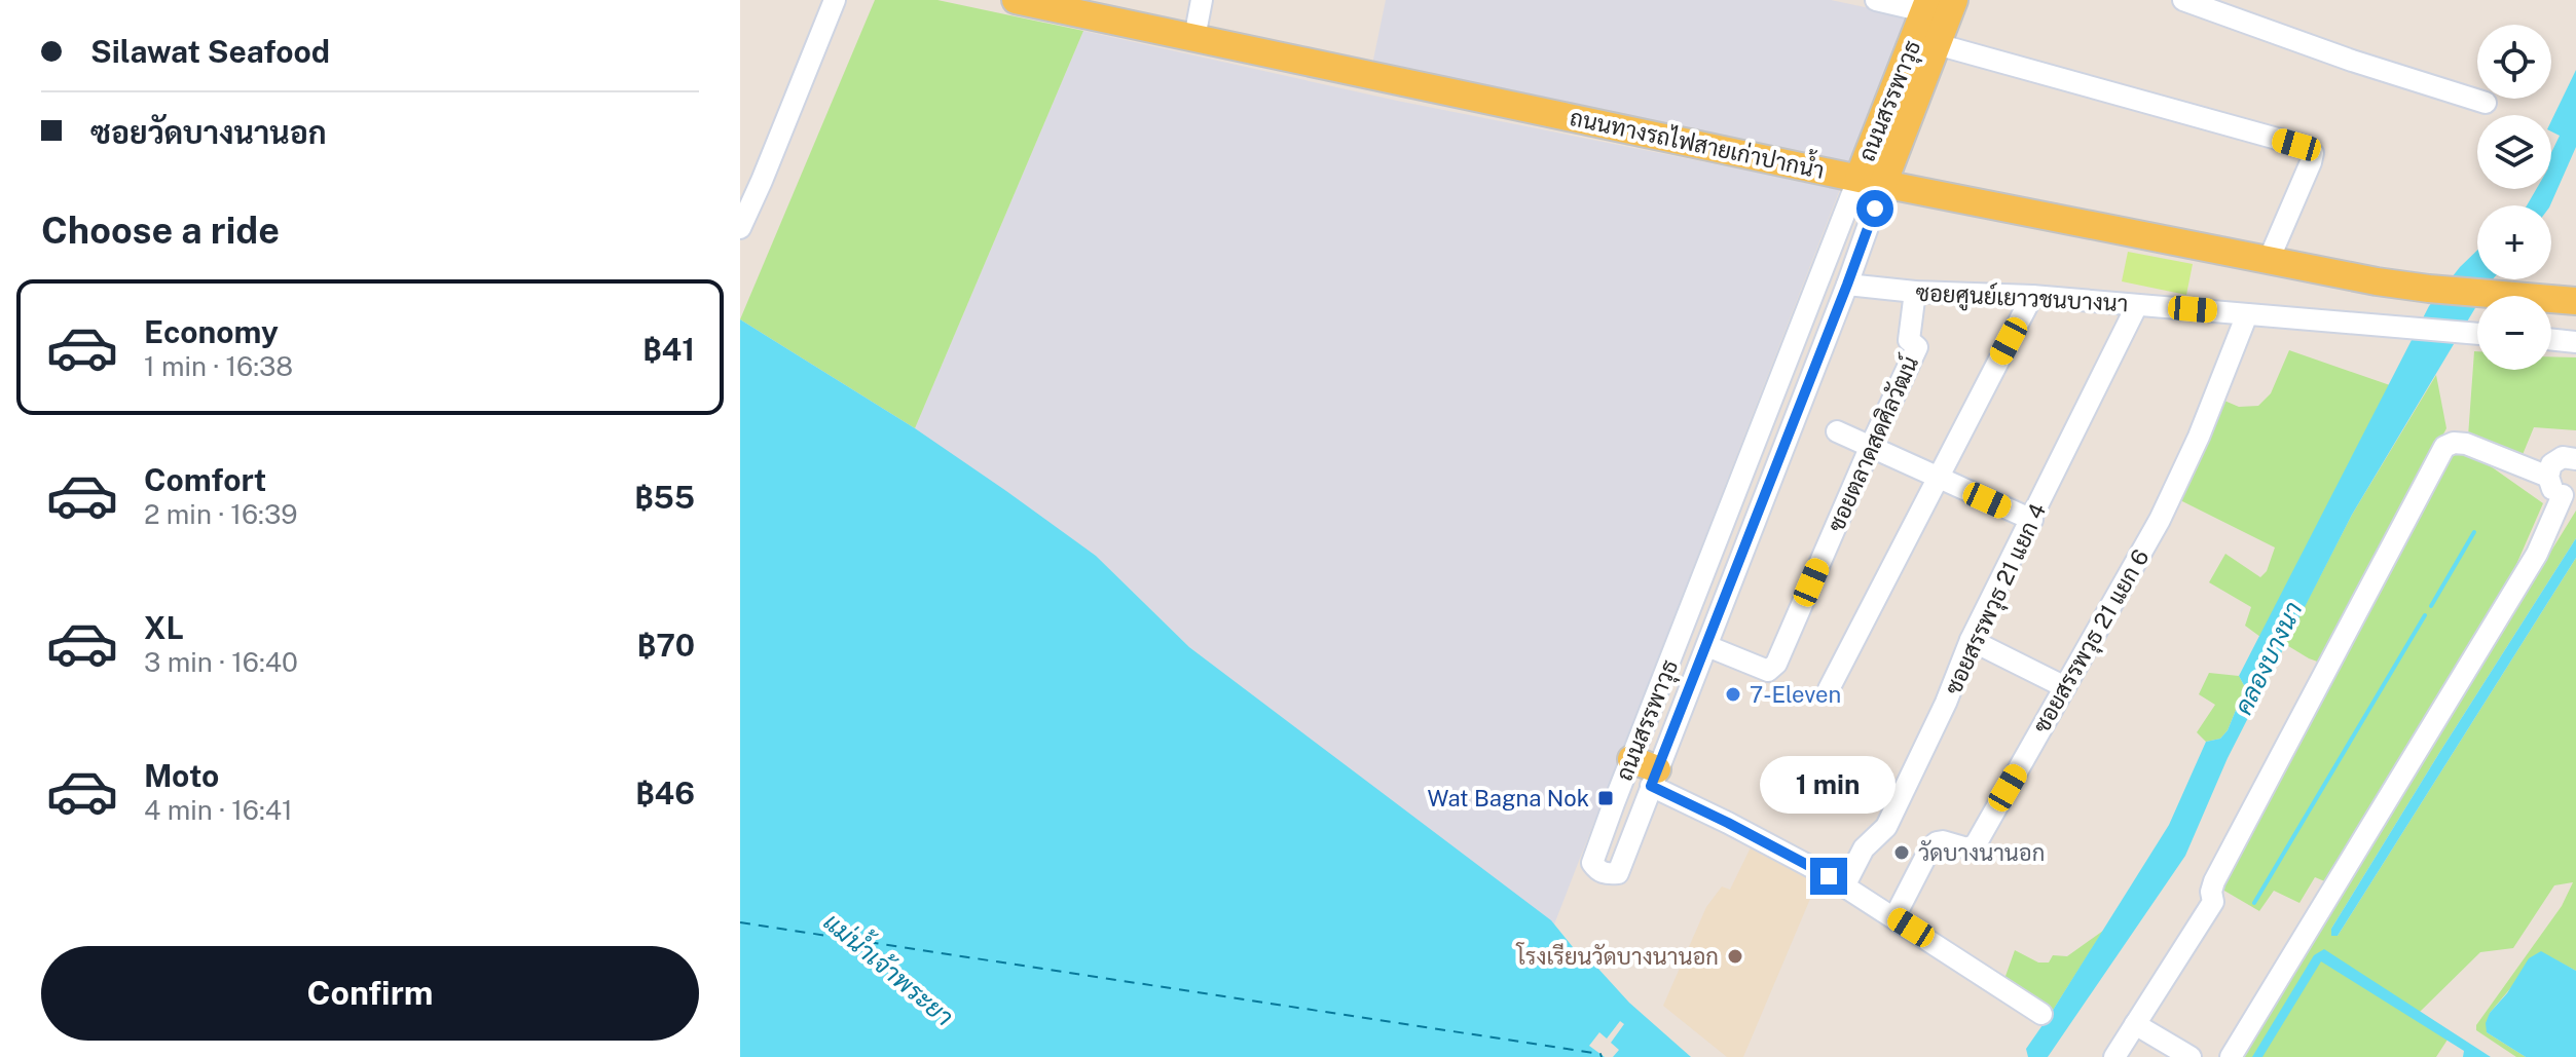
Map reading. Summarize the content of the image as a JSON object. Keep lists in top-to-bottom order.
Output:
{
  "streets": {
    "main road": ["ถนนสรรพาวุธ", "ถนนทางรถไฟสายเก่าปากน้ำ"],
    "street": [
      "ซอยศูนย์เยาวชนบางนา",
      "ซอยตลาดสดศิลวัฒน์",
      "ซอยสรรพวุธ 21 แยก 4",
      "ซอยสรรพวุธ 21 แยก 6"
    ]
  },
  "crossings": [
    ["ถนนสรรพาวุธ", "ถนนทางรถไฟสายเก่าปากน้ำ"],
    ["ถนนสรรพาวุธ", "ซอยศูนย์เยาวชนบางนา"],
    ["ถนนสรรพาวุธ", "ซอยตลาดสดศิลวัฒน์"],
    ["ซอยศูนย์เยาวชนบางนา", "ซอยตลาดสดศิลวัฒน์"],
    ["ซอยศูนย์เยาวชนบางนา", "ซอยสรรพวุธ 21 แยก 4"],
    ["ซอยศูนย์เยาวชนบางนา", "ซอยสรรพวุธ 21 แยก 6"]
  ],
  "water": ["คลองบางนา", "แม่น้ำเจ้าพระยา"],
  "places": {
    "other": ["7-Eleven", "วัดบางนานอก", "โรงเรียนวัดบางนานอก"],
    "transit": ["Wat Bagna Nok"]
  },
  "page": {
    "banner": ["Silawat Seafood", "ซอยวัดบางนานอก"],
    "map_buttons": ["+", "−"],
    "heading": "Choose a ride",
    "list": [
      {
        "name": "Economy",
        "note": "1 min · 16:38",
        "value": "฿41"
      },
      {
        "name": "Comfort",
        "note": "2 min · 16:39",
        "value": "฿55"
      },
      {
        "name": "XL",
        "note": "3 min · 16:40",
        "value": "฿70"
      },
      {
        "name": "Moto",
        "note": "4 min · 16:41",
        "value": "฿46"
      }
    ],
    "bubble": "1 min",
    "buttons": "Confirm"
  }
}
